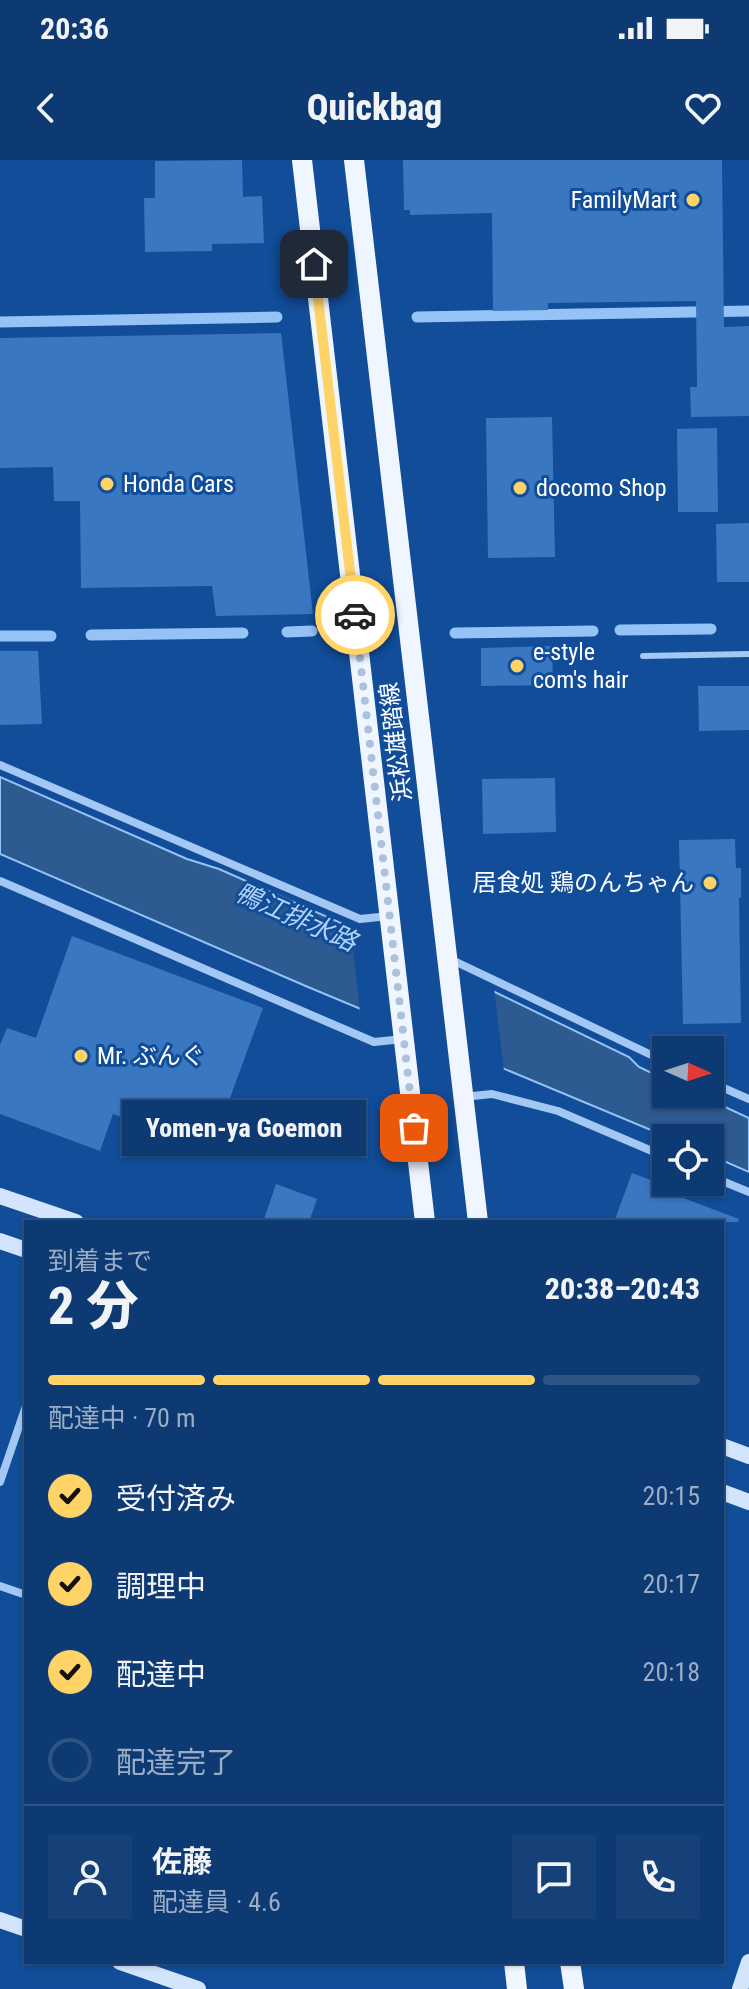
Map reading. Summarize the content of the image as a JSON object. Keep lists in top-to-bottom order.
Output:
{
  "streets": {
    "main road": ["浜松雄踏線"]
  },
  "water": ["鴨江排水路"],
  "places": [
    "FamilyMart",
    "Honda Cars",
    "docomo Shop",
    "e-style com's hair",
    "居食処 鶏のんちゃん",
    "Mr. ぶんぐ",
    "Yomen-ya Goemon"
  ],
  "north": "right",
  "page": {
    "status": "20:36",
    "header": "Quickbag",
    "bubble": "Yomen-ya Goemon",
    "heading": ["2 分", "到着まで", "20:38–20:43"],
    "panel": ["佐藤", "配達員 · 4.6"],
    "bar": "配達中 · 70 m",
    "list": [
      ["受付済み", "20:15"],
      ["調理中", "20:17"],
      ["配達中", "20:18"],
      "配達完了"
    ]
  }
}
